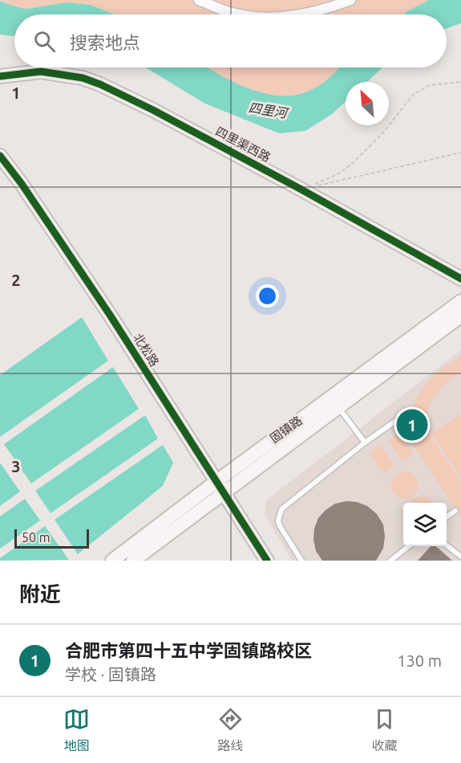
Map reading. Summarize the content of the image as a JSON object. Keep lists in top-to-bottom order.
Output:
{
  "streets": {
    "street": ["四里渠西路", "北松路", "固镇路"]
  },
  "crossings": [
    ["北松路", "固镇路"]
  ],
  "water": ["四里河"],
  "scale_bar": "50 m",
  "north": "top left",
  "page": {
    "search": "搜索地点",
    "pins": "1",
    "scale": "50 m",
    "heading": "附近",
    "list": [
      {
        "mark": "1",
        "name": "合肥市第四十五中学固镇路校区",
        "note": "学校 · 固镇路",
        "value": "130 m"
      }
    ],
    "nav": ["地图", "路线", "收藏"]
  },
  "grid": {
    "rows": ["1", "2", "3"]
  }
}
